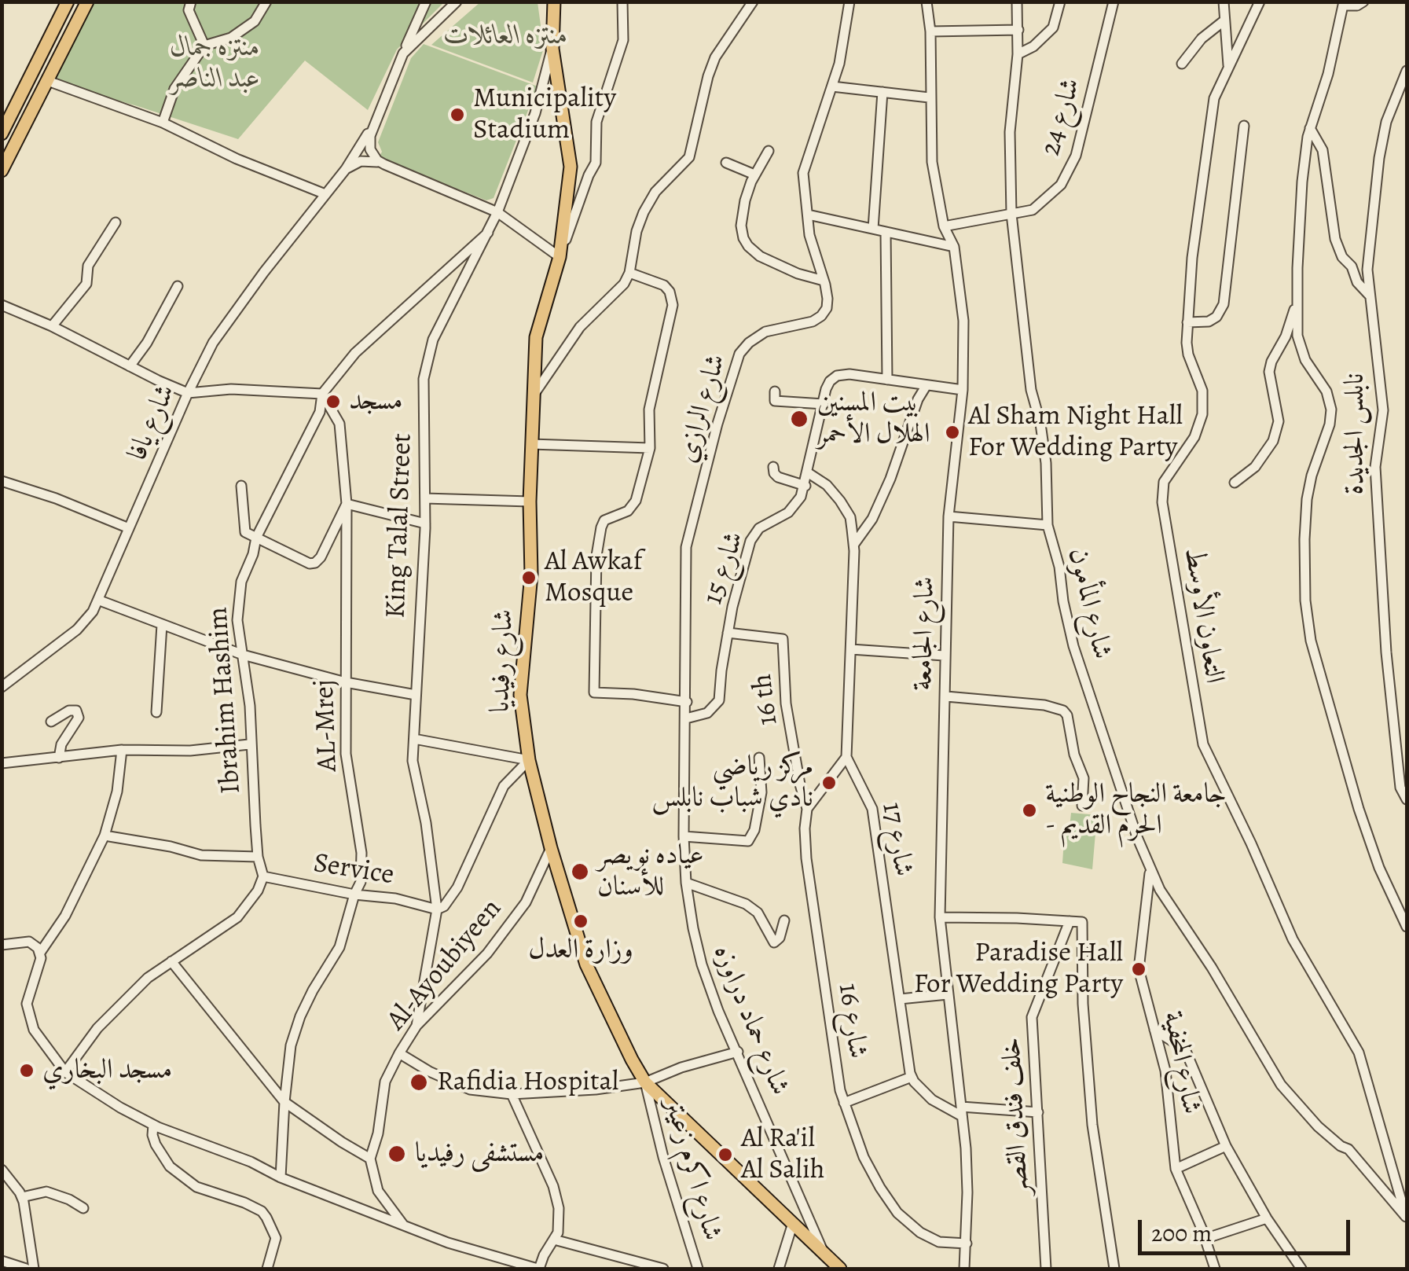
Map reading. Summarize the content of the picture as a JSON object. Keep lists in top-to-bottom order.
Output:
{
  "streets": {
    "main road": ["شارع رفيديا"],
    "street": [
      "شارع 24",
      "شارع الرازي",
      "شارع يافا",
      "نابلس الجديدة",
      "King Talal Street",
      "شارع 15",
      "شارع المأمون",
      "التعاون الأوسط",
      "شارع الجامعة",
      "16 th",
      "Ibrahim Hashim",
      "AL-Mrej",
      "شارع 17",
      "Service",
      "Al-Ayoubiyeen",
      "شارع حماد دراوزه",
      "شارع 16",
      "شارع المخفية",
      "خلف فندق القصر",
      "شارع اكرم زعيتر"
    ]
  },
  "crossings": [
    ["شارع 24", "شارع المأمون"],
    ["شارع 24", "شارع الجامعة"],
    ["شارع الرازي", "شارع حماد دراوزه"],
    ["King Talal Street", "شارع رفيديا"],
    ["King Talal Street", "Ibrahim Hashim"],
    ["King Talal Street", "Service"],
    ["King Talal Street", "Al-Ayoubiyeen"],
    ["شارع 15", "شارع الجامعة"],
    ["شارع 15", "16 th"],
    ["شارع 15", "شارع 17"],
    ["شارع 15", "شارع حماد دراوزه"],
    ["شارع المأمون", "التعاون الأوسط"],
    ["شارع المأمون", "شارع المخفية"],
    ["شارع الجامعة", "شارع 16"],
    ["شارع رفيديا", "Al-Ayoubiyeen"],
    ["شارع رفيديا", "شارع حماد دراوزه"],
    ["شارع رفيديا", "شارع اكرم زعيتر"],
    ["16 th", "شارع 16"],
    ["Ibrahim Hashim", "AL-Mrej"],
    ["Ibrahim Hashim", "Service"],
    ["AL-Mrej", "Service"]
  ],
  "parks": ["منتزه العائلات", "منتزه جمال عبد الناصر"],
  "places": [
    "Municipality Stadium",
    "مسجد",
    "بيت المسنين الهلال الأحمر",
    "Al Sham Night Hall For Wedding Party",
    "Al Awkaf Mosque",
    "مركز رياضي نادي شباب نابلس",
    "جامعة النجاح الوطنية - الحرم القديم",
    "عياده نويصر للأسنان",
    "وزارة العدل",
    "Paradise Hall For Wedding Party",
    "مسجد البخاري",
    "Rafidia Hospital",
    "مستشفى رفيديا",
    "Al Ra'il Al Salih"
  ],
  "scale_bar": "200 m"
}
